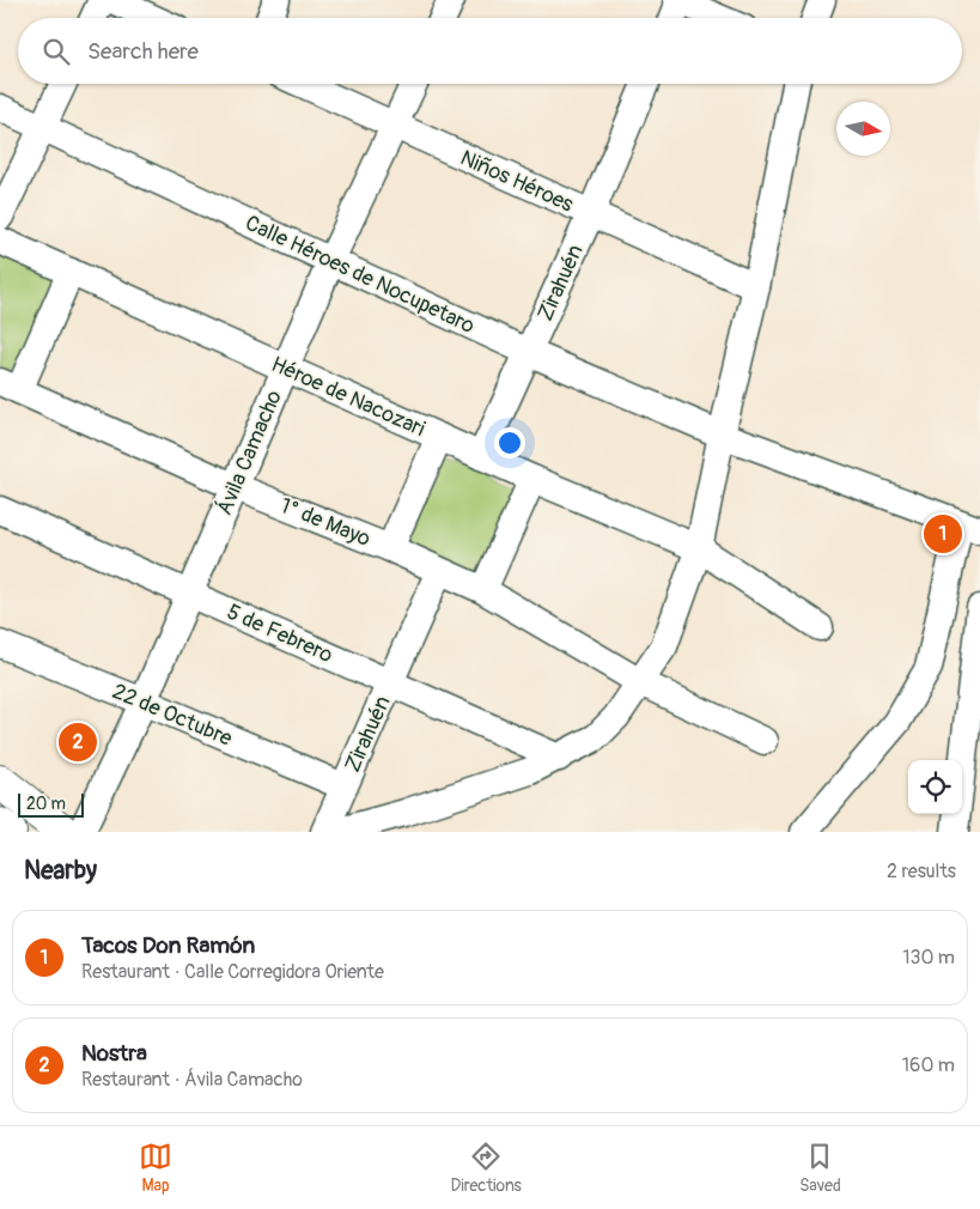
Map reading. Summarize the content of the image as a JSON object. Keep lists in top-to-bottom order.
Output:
{
  "streets": {
    "street": [
      "Niños Héroes",
      "Calle Héroes de Nocupetaro",
      "Zirahuén",
      "Héroe de Nacozari",
      "Ávila Camacho",
      "1° de Mayo",
      "5 de Febrero",
      "22 de Octubre"
    ]
  },
  "crossings": [
    ["Niños Héroes", "Zirahuén"],
    ["Niños Héroes", "Ávila Camacho"],
    ["Calle Héroes de Nocupetaro", "Zirahuén"],
    ["Calle Héroes de Nocupetaro", "Ávila Camacho"],
    ["Zirahuén", "Héroe de Nacozari"],
    ["Zirahuén", "1° de Mayo"],
    ["Zirahuén", "5 de Febrero"],
    ["Zirahuén", "22 de Octubre"],
    ["Héroe de Nacozari", "Ávila Camacho"],
    ["Ávila Camacho", "1° de Mayo"],
    ["Ávila Camacho", "5 de Febrero"],
    ["Ávila Camacho", "22 de Octubre"]
  ],
  "scale_bar": "20 m",
  "north": "right",
  "page": {
    "search": "Search here",
    "pins": ["1", "2"],
    "scale": "20 m",
    "heading": ["Nearby", "2 results"],
    "list": [
      {
        "mark": "1",
        "name": "Tacos Don Ramón",
        "note": "Restaurant · Calle Corregidora Oriente",
        "value": "130 m"
      },
      {
        "mark": "2",
        "name": "Nostra",
        "note": "Restaurant · Ávila Camacho",
        "value": "160 m"
      }
    ],
    "nav": ["Map", "Directions", "Saved"]
  }
}
